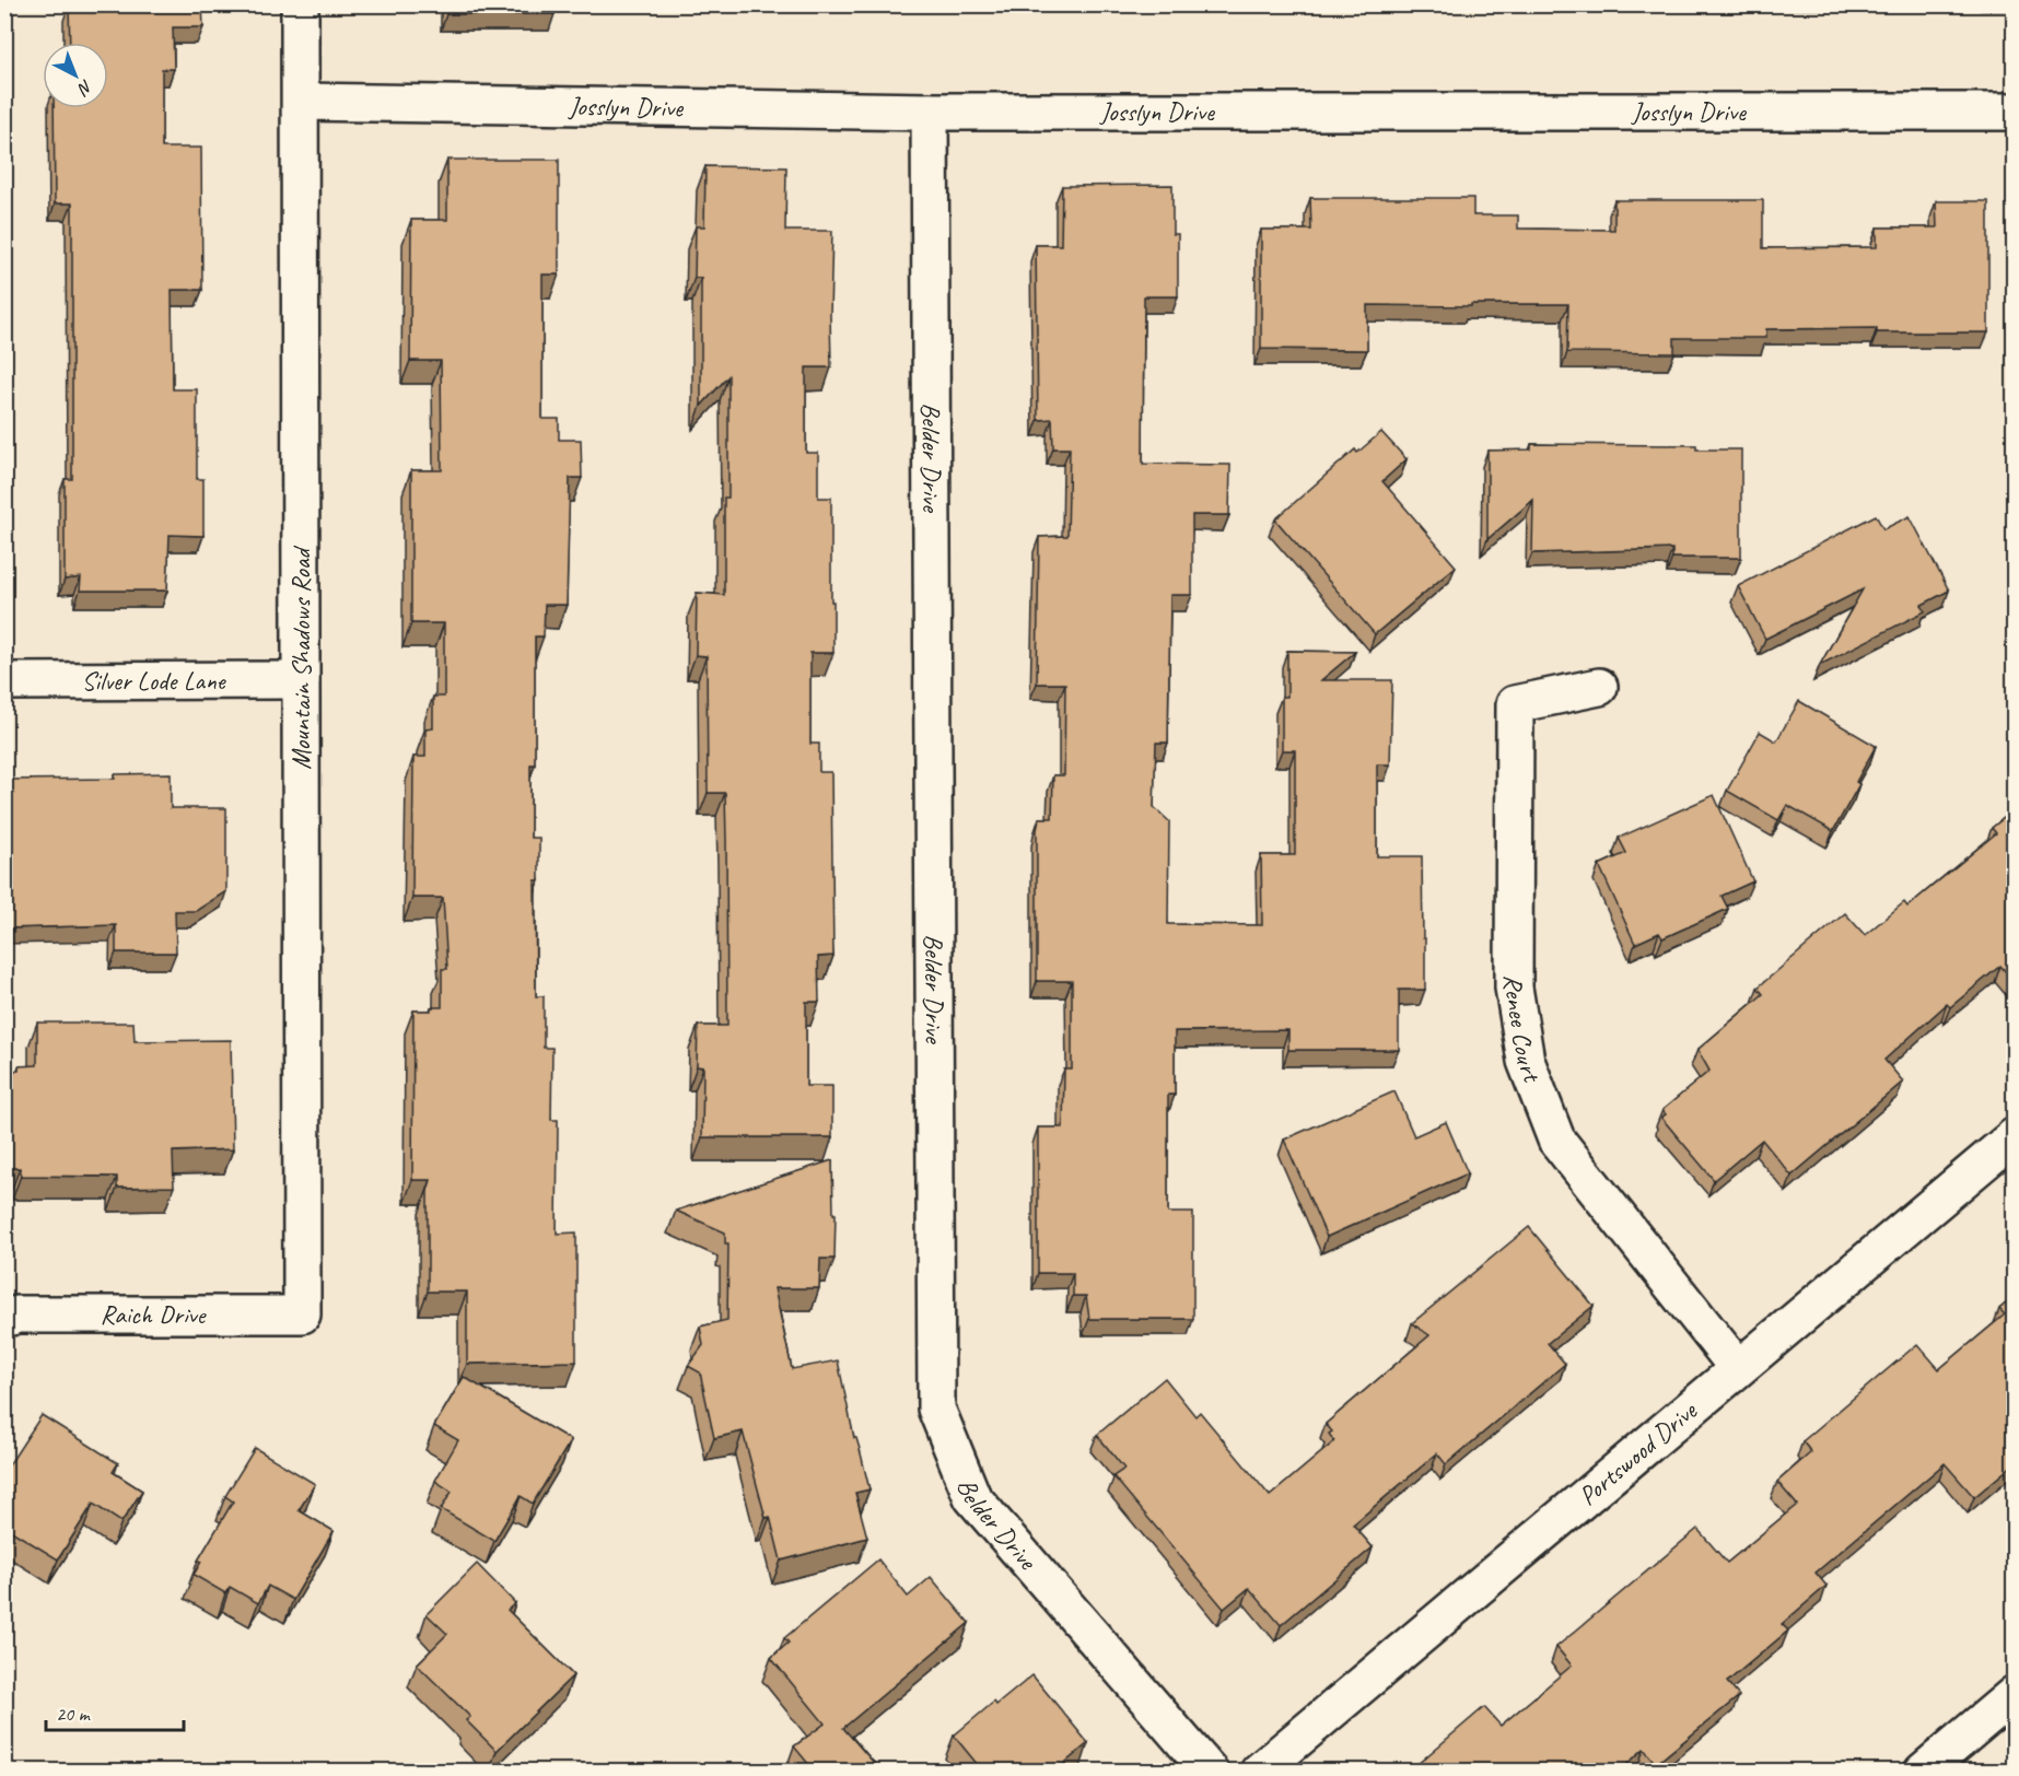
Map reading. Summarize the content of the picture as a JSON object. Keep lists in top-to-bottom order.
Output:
{
  "streets": {
    "street": [
      "Josslyn Drive",
      "Belder Drive",
      "Mountain Shadows Road",
      "Silver Lode Lane",
      "Renee Court",
      "Raich Drive",
      "Portswood Drive"
    ]
  },
  "crossings": [
    ["Josslyn Drive", "Belder Drive"],
    ["Josslyn Drive", "Mountain Shadows Road"],
    ["Mountain Shadows Road", "Silver Lode Lane"],
    ["Mountain Shadows Road", "Raich Drive"],
    ["Renee Court", "Portswood Drive"]
  ],
  "scale_bar": "20 m",
  "north": "bottom right"
}
